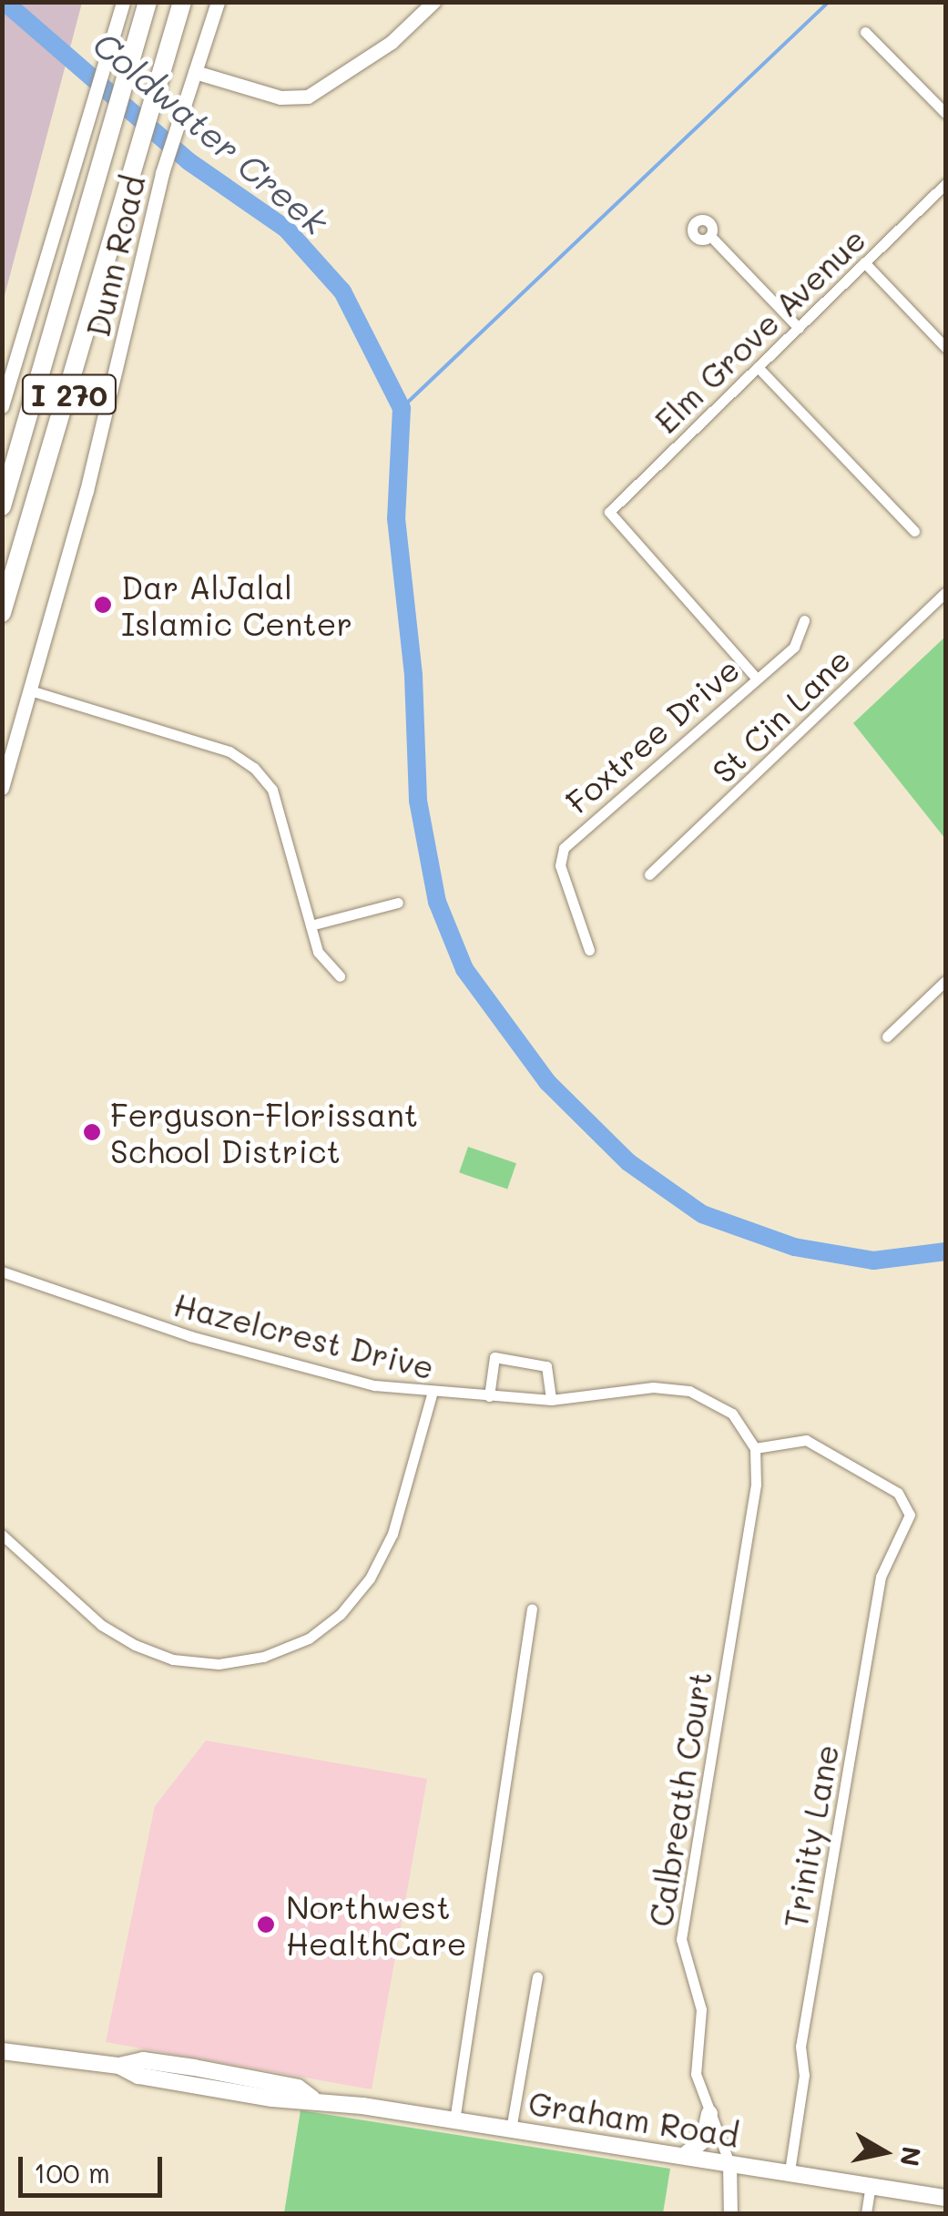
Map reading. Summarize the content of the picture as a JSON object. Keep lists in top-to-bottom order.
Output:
{
  "streets": {
    "highway": ["I 270"],
    "main road": ["Graham Road"],
    "street": [
      "Dunn Road",
      "Elm Grove Avenue",
      "St Cin Lane",
      "Foxtree Drive",
      "Hazelcrest Drive",
      "Calbreath Court",
      "Trinity Lane"
    ]
  },
  "crossings": [
    ["Elm Grove Avenue", "Foxtree Drive"],
    ["Hazelcrest Drive", "Calbreath Court"],
    ["Calbreath Court", "Trinity Lane"],
    ["Calbreath Court", "Graham Road"],
    ["Trinity Lane", "Graham Road"]
  ],
  "water": ["Coldwater Creek"],
  "places": ["Dar AlJalal Islamic Center", "Ferguson-Florissant School District", "Northwest HealthCare"],
  "scale_bar": "100 m",
  "north": "right"
}
